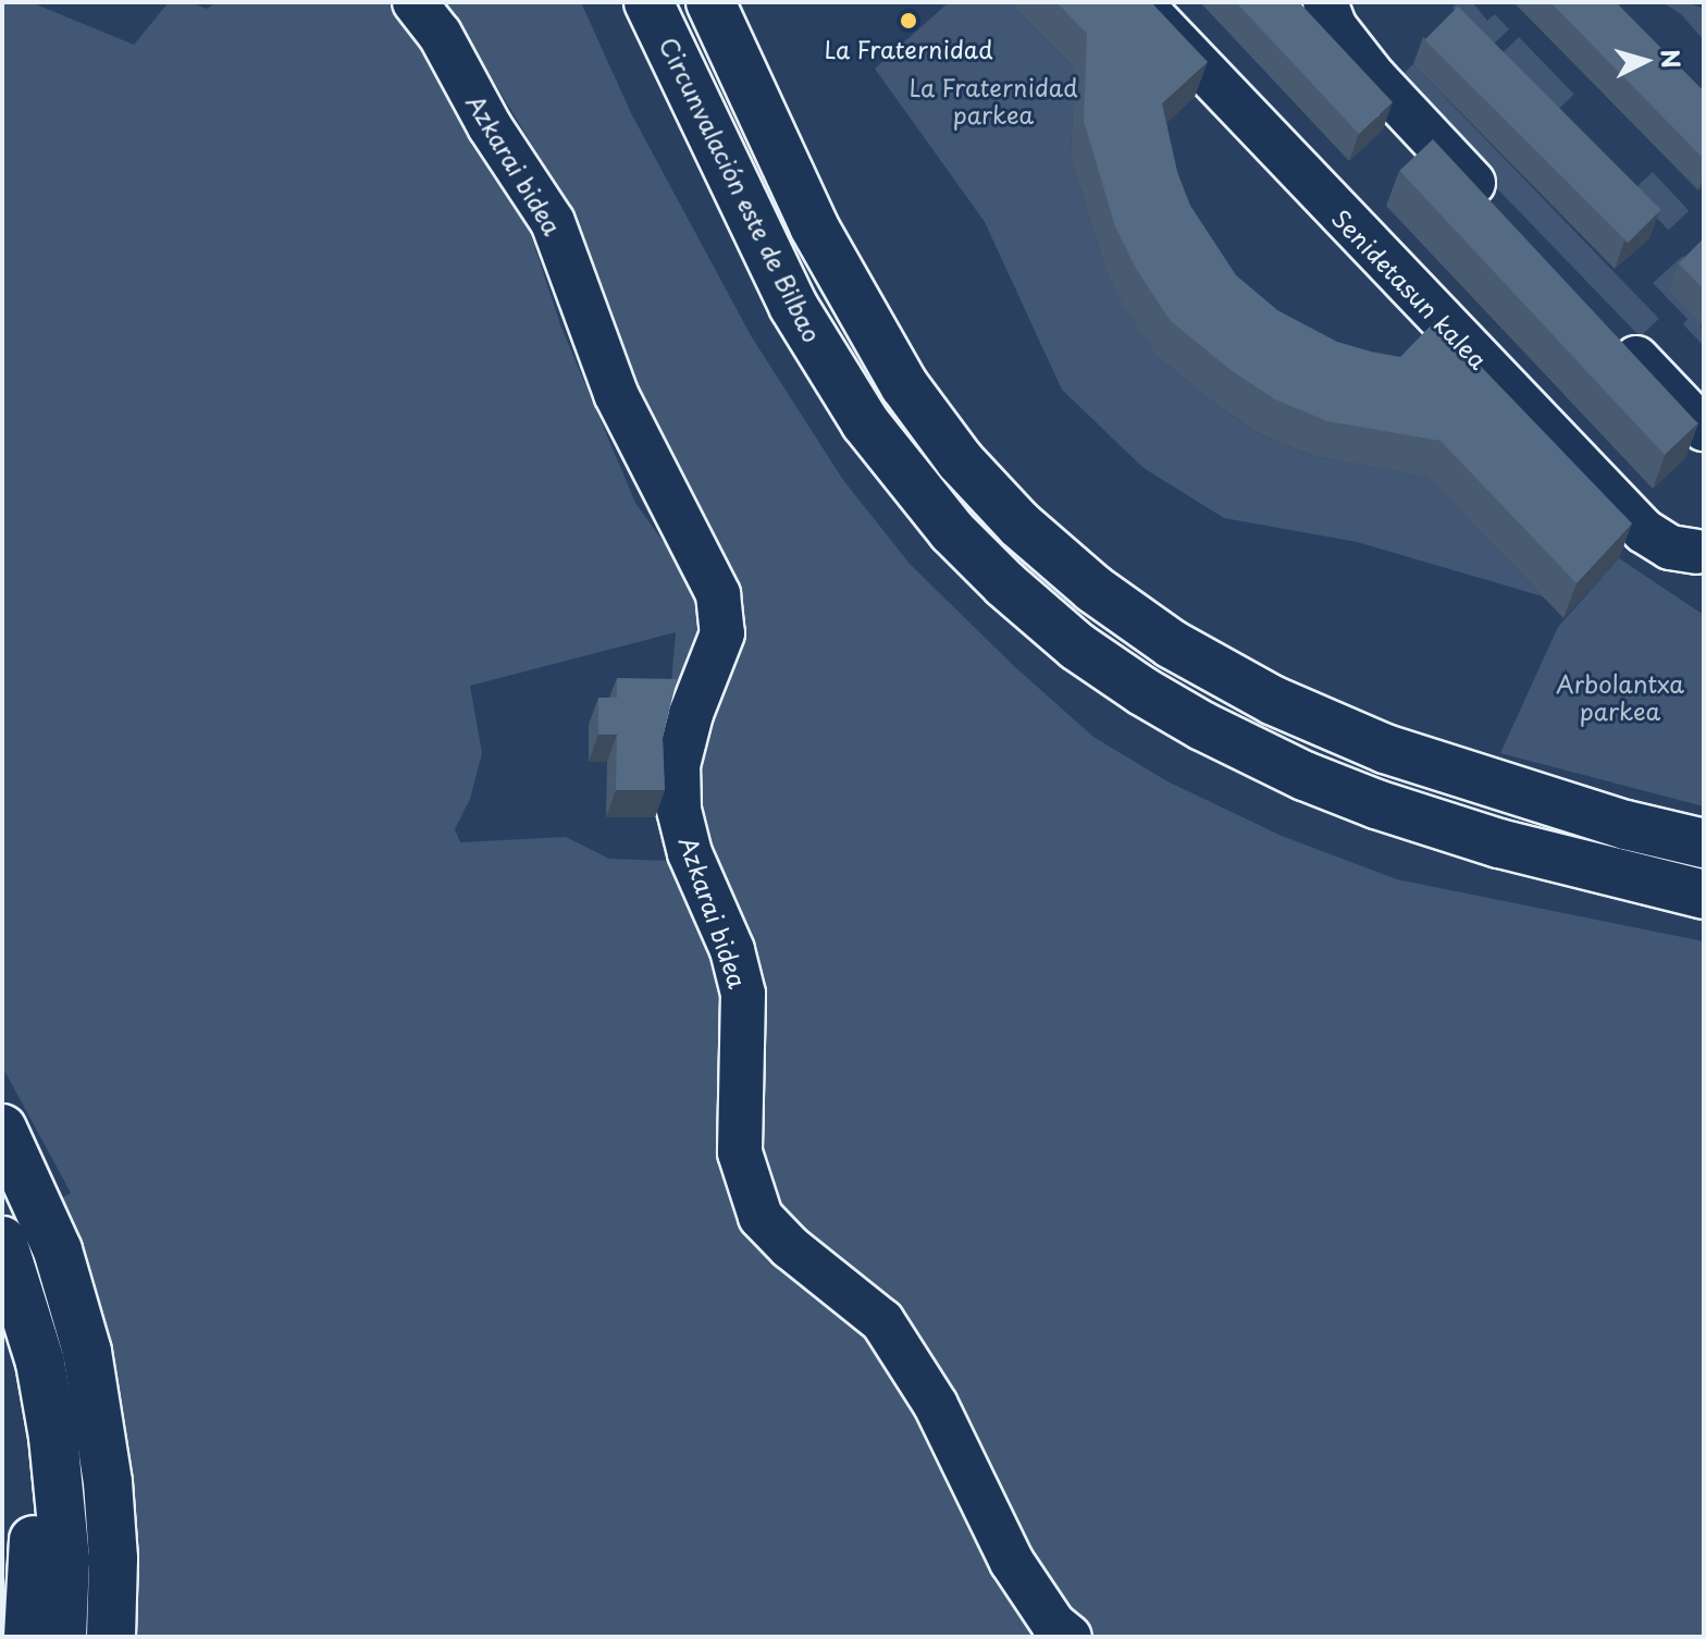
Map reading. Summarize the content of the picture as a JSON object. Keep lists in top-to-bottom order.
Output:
{
  "streets": {
    "main road": ["Circunvalación este de Bilbao"],
    "street": ["Azkarai bidea", "Senidetasun kalea"]
  },
  "parks": ["La Fraternidad parkea", "Arbolantxa parkea"],
  "places": ["La Fraternidad"],
  "north": "right"
}
